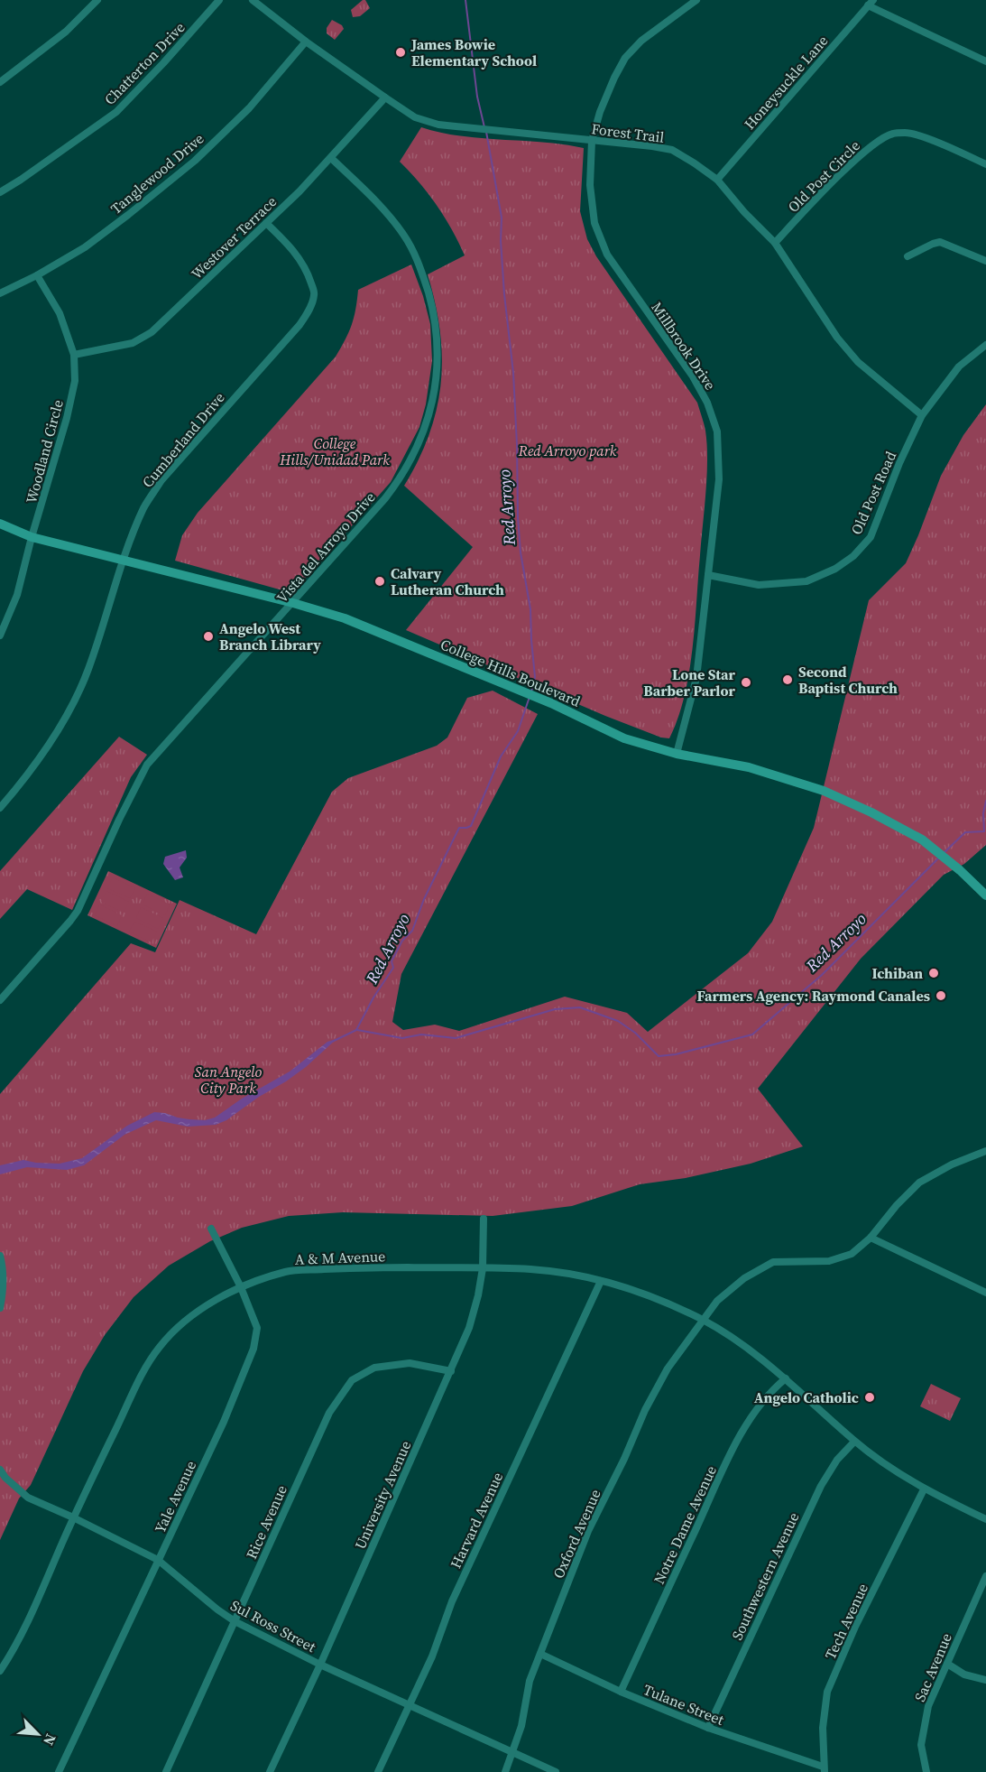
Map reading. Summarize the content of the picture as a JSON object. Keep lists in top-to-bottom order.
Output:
{
  "streets": {
    "street": [
      "Chatterton Drive",
      "Honeysuckle Lane",
      "Forest Trail",
      "Tanglewood Drive",
      "Old Post Circle",
      "Westover Terrace",
      "Millbrook Drive",
      "Cumberland Drive",
      "Woodland Circle",
      "Old Post Road",
      "Vista del Arroyo Drive",
      "College Hills Boulevard",
      "A & M Avenue",
      "University Avenue",
      "Yale Avenue",
      "Harvard Avenue",
      "Rice Avenue",
      "Notre Dame Avenue",
      "Oxford Avenue",
      "Southwestern Avenue",
      "Tech Avenue",
      "Sul Ross Street",
      "Sac Avenue",
      "Tulane Street"
    ]
  },
  "crossings": [
    ["Honeysuckle Lane", "Forest Trail"],
    ["Forest Trail", "Tanglewood Drive"],
    ["Forest Trail", "Old Post Circle"],
    ["Forest Trail", "Westover Terrace"],
    ["Forest Trail", "Millbrook Drive"],
    ["Forest Trail", "Old Post Road"],
    ["Tanglewood Drive", "Woodland Circle"],
    ["Westover Terrace", "Cumberland Drive"],
    ["Westover Terrace", "Woodland Circle"],
    ["Westover Terrace", "Vista del Arroyo Drive"],
    ["Millbrook Drive", "Old Post Road"],
    ["Millbrook Drive", "College Hills Boulevard"],
    ["Cumberland Drive", "College Hills Boulevard"],
    ["Woodland Circle", "College Hills Boulevard"],
    ["Vista del Arroyo Drive", "College Hills Boulevard"],
    ["A & M Avenue", "University Avenue"],
    ["A & M Avenue", "Yale Avenue"],
    ["A & M Avenue", "Harvard Avenue"],
    ["A & M Avenue", "Notre Dame Avenue"],
    ["A & M Avenue", "Oxford Avenue"],
    ["A & M Avenue", "Southwestern Avenue"],
    ["A & M Avenue", "Tech Avenue"],
    ["A & M Avenue", "Sul Ross Street"],
    ["University Avenue", "Rice Avenue"],
    ["University Avenue", "Sul Ross Street"],
    ["Yale Avenue", "Sul Ross Street"],
    ["Harvard Avenue", "Sul Ross Street"],
    ["Rice Avenue", "Sul Ross Street"],
    ["Notre Dame Avenue", "Tulane Street"],
    ["Oxford Avenue", "Sul Ross Street"],
    ["Oxford Avenue", "Tulane Street"],
    ["Southwestern Avenue", "Tulane Street"],
    ["Tech Avenue", "Tulane Street"]
  ],
  "water": ["Red Arroyo"],
  "parks": ["College Hills/Unidad Park", "Red Arroyo park", "San Angelo City Park"],
  "places": [
    "James Bowie Elementary School",
    "Calvary Lutheran Church",
    "Angelo West Branch Library",
    "Second Baptist Church",
    "Lone Star Barber Parlor",
    "Ichiban",
    "Farmers Agency: Raymond Canales",
    "Angelo Catholic"
  ],
  "north": "bottom right"
}
